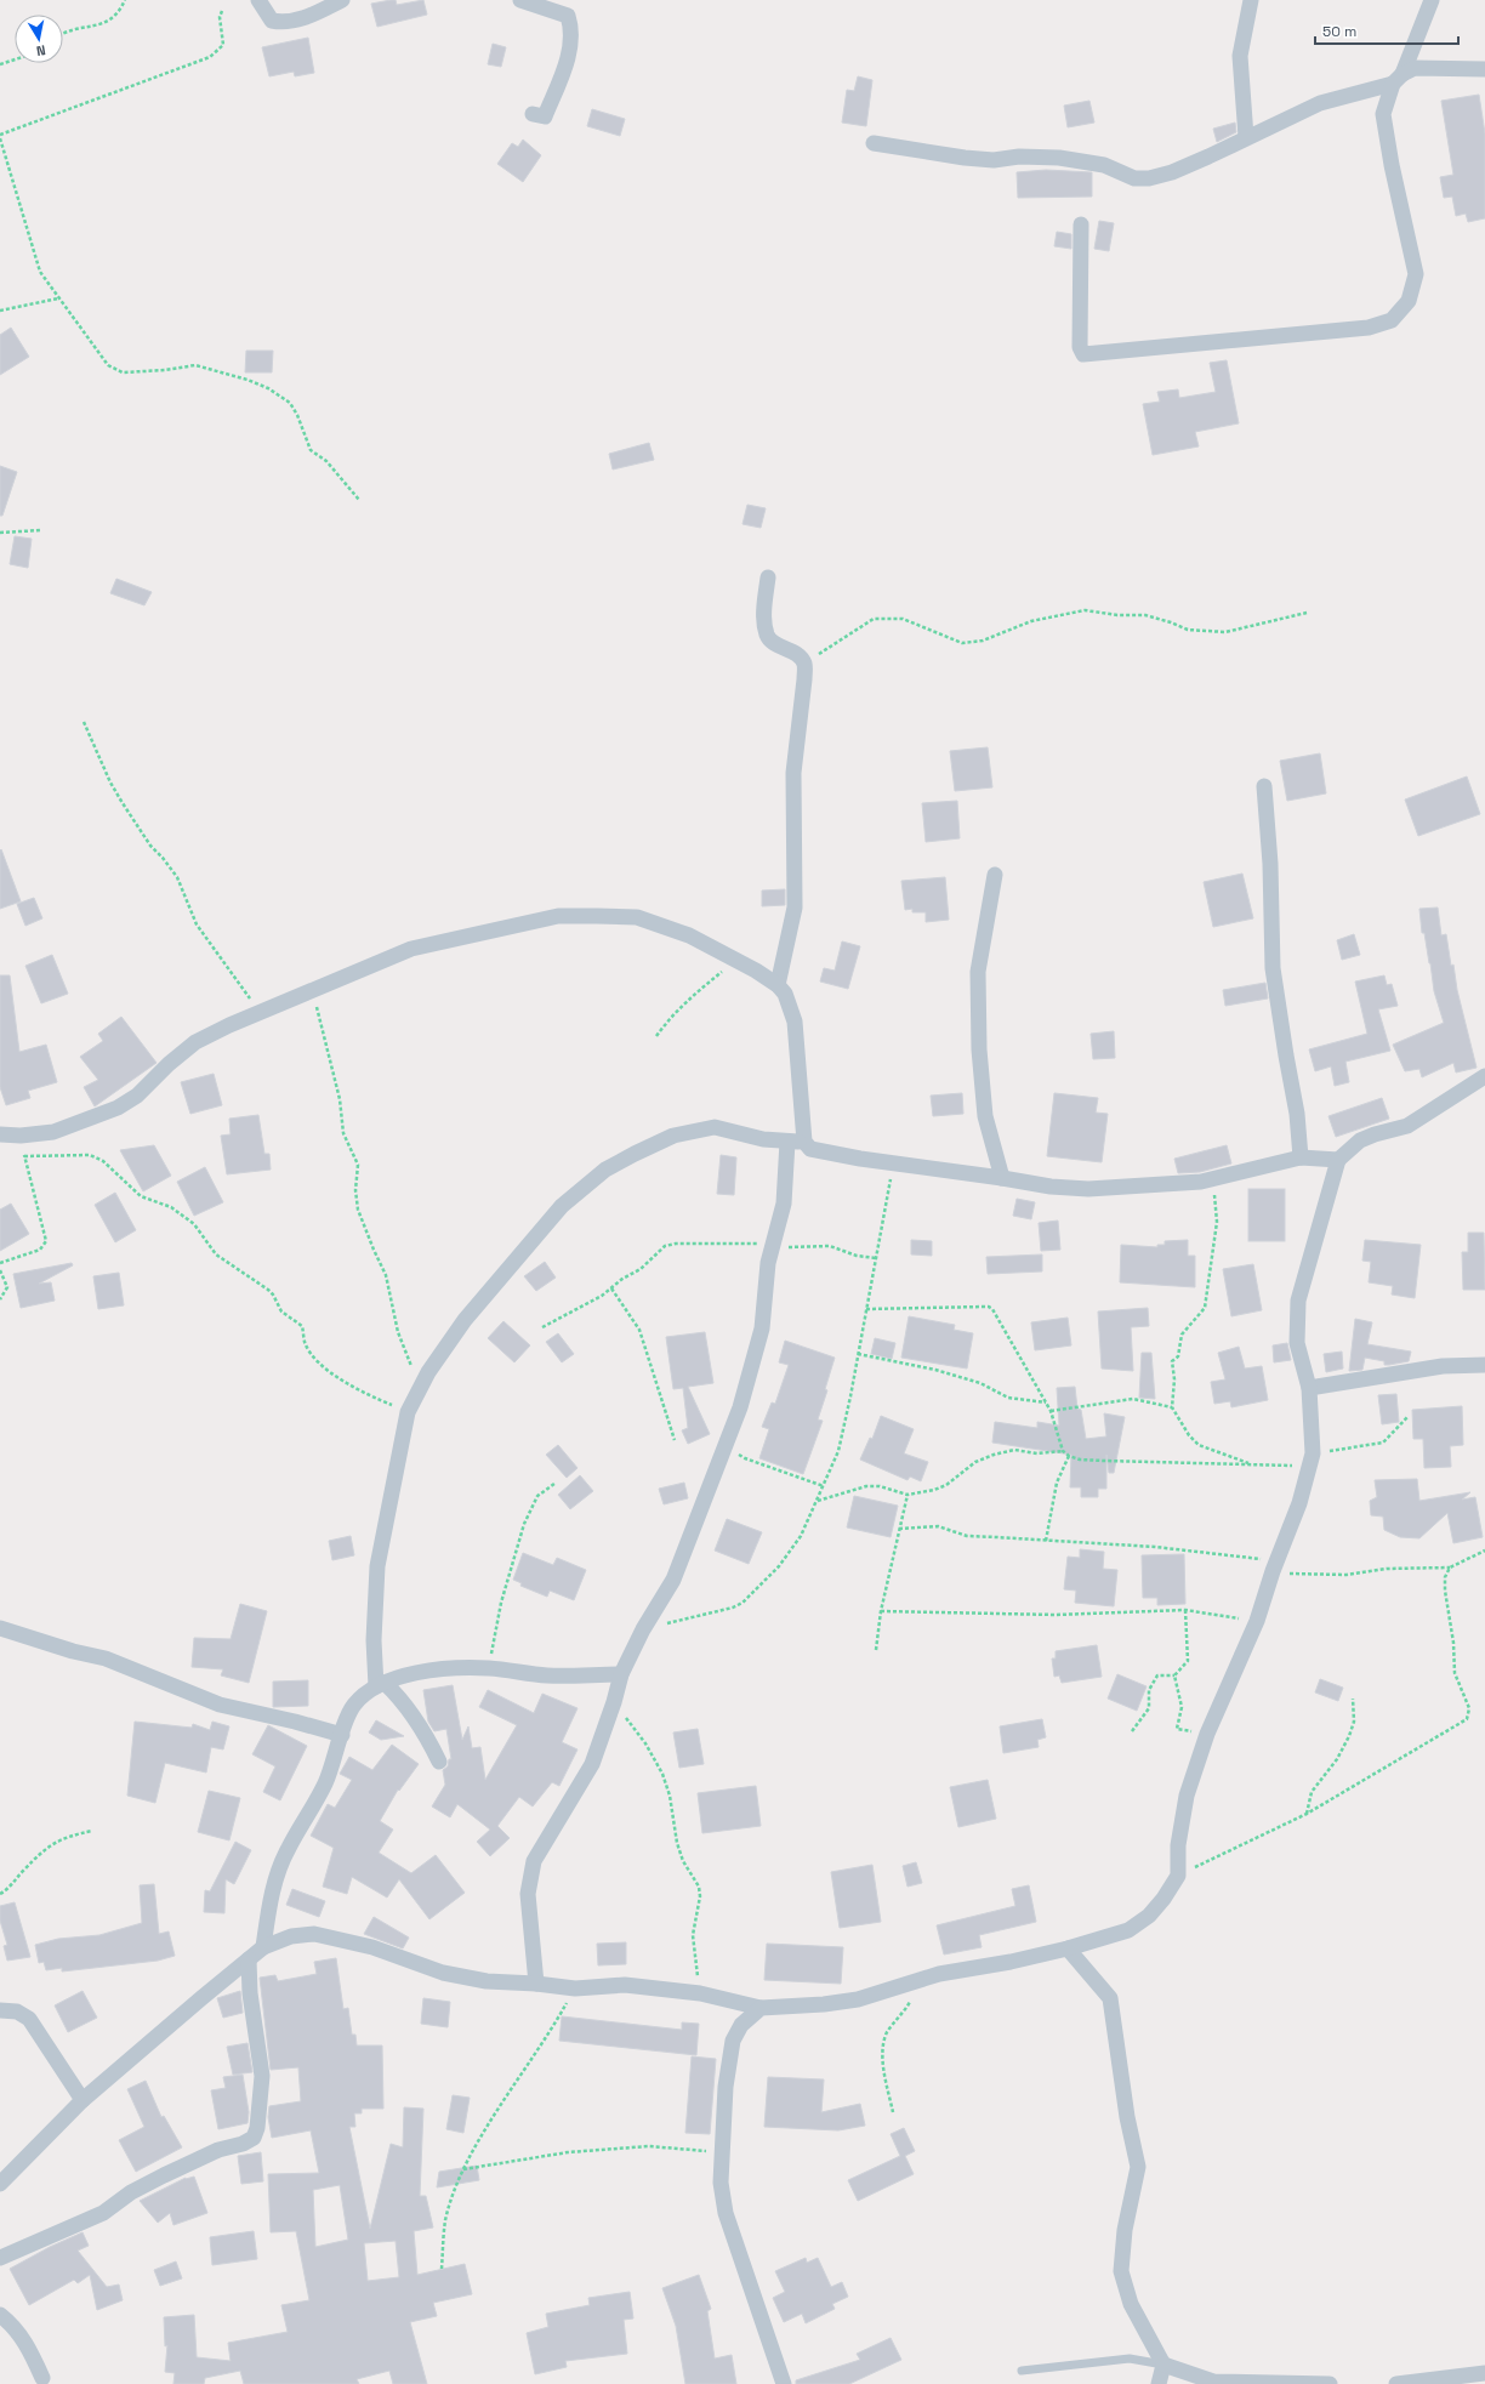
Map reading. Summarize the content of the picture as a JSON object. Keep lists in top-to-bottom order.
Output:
{
  "scale_bar": "50 m",
  "north": "bottom"
}
